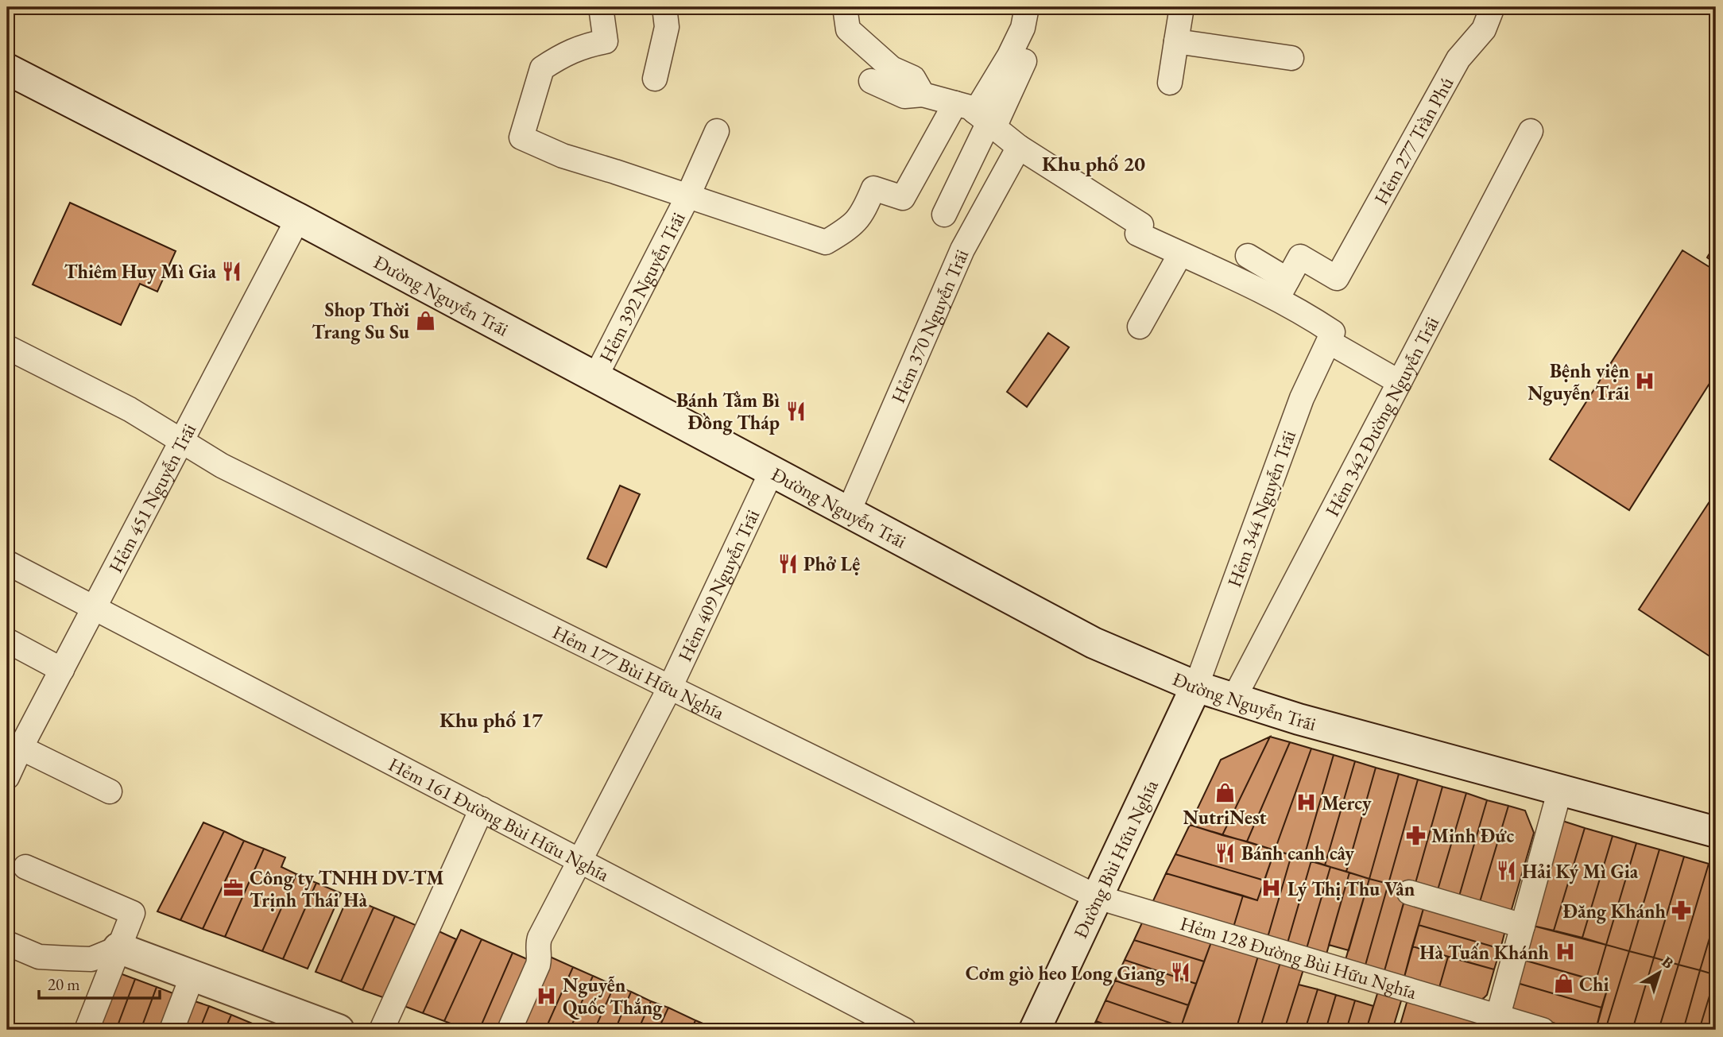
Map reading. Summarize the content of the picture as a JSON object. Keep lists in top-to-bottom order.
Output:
{
  "streets": {
    "main road": ["Đường Nguyễn Trãi", "Đường Bùi Hữu Nghĩa"],
    "lane": [
      "Hẻm 277 Trần Phú",
      "Hẻm 392 Nguyễn Trãi",
      "Hẻm 370 Nguyễn Trãi",
      "Hẻm 342 Đường Nguyễn Trãi",
      "Hẻm 451 Nguyễn Trãi",
      "Hẻm 344 Nguyễn Trãi",
      "Hẻm 409 Nguyễn Trãi",
      "Hẻm 177 Bùi Hữu Nghĩa",
      "Hẻm 161 Đường Bùi Hữu Nghĩa",
      "Hẻm 128 Đường Bùi Hữu Nghĩa"
    ]
  },
  "crossings": [
    ["Hẻm 392 Nguyễn Trãi", "Đường Nguyễn Trãi"],
    ["Đường Nguyễn Trãi", "Hẻm 370 Nguyễn Trãi"],
    ["Đường Nguyễn Trãi", "Hẻm 342 Đường Nguyễn Trãi"],
    ["Đường Nguyễn Trãi", "Hẻm 451 Nguyễn Trãi"],
    ["Đường Nguyễn Trãi", "Hẻm 344 Nguyễn Trãi"],
    ["Đường Nguyễn Trãi", "Hẻm 409 Nguyễn Trãi"],
    ["Đường Nguyễn Trãi", "Đường Bùi Hữu Nghĩa"],
    ["Hẻm 451 Nguyễn Trãi", "Hẻm 177 Bùi Hữu Nghĩa"],
    ["Hẻm 451 Nguyễn Trãi", "Hẻm 161 Đường Bùi Hữu Nghĩa"],
    ["Hẻm 344 Nguyễn Trãi", "Đường Bùi Hữu Nghĩa"],
    ["Hẻm 409 Nguyễn Trãi", "Hẻm 177 Bùi Hữu Nghĩa"],
    ["Hẻm 409 Nguyễn Trãi", "Hẻm 161 Đường Bùi Hữu Nghĩa"],
    ["Hẻm 177 Bùi Hữu Nghĩa", "Đường Bùi Hữu Nghĩa"],
    ["Hẻm 177 Bùi Hữu Nghĩa", "Hẻm 128 Đường Bùi Hữu Nghĩa"],
    ["Đường Bùi Hữu Nghĩa", "Hẻm 128 Đường Bùi Hữu Nghĩa"]
  ],
  "districts": ["Khu phố 20", "Khu phố 17"],
  "places": {
    "restaurant": [
      "Thiêm Huy Mì Gia",
      "Bánh Tằm Bì Đồng Tháp",
      "Phở Lệ",
      "Bánh canh cây",
      "Hải Ký Mì Gia",
      "Cơm giò heo Long Giang"
    ],
    "shop": ["Shop Thời Trang Su Su", "NutriNest", "Chi"],
    "hospital": [
      "Bệnh viện Nguyễn Trãi",
      "Mercy",
      "Lý Thị Thu Vân",
      "Hà Tuấn Khánh",
      "Nguyễn Quốc Thắng"
    ],
    "pharmacy": ["Minh Đức", "Đăng Khánh"],
    "office": ["Công ty TNHH DV-TM Trịnh Thái Hà"]
  },
  "scale_bar": "20 m",
  "north": "top right"
}
